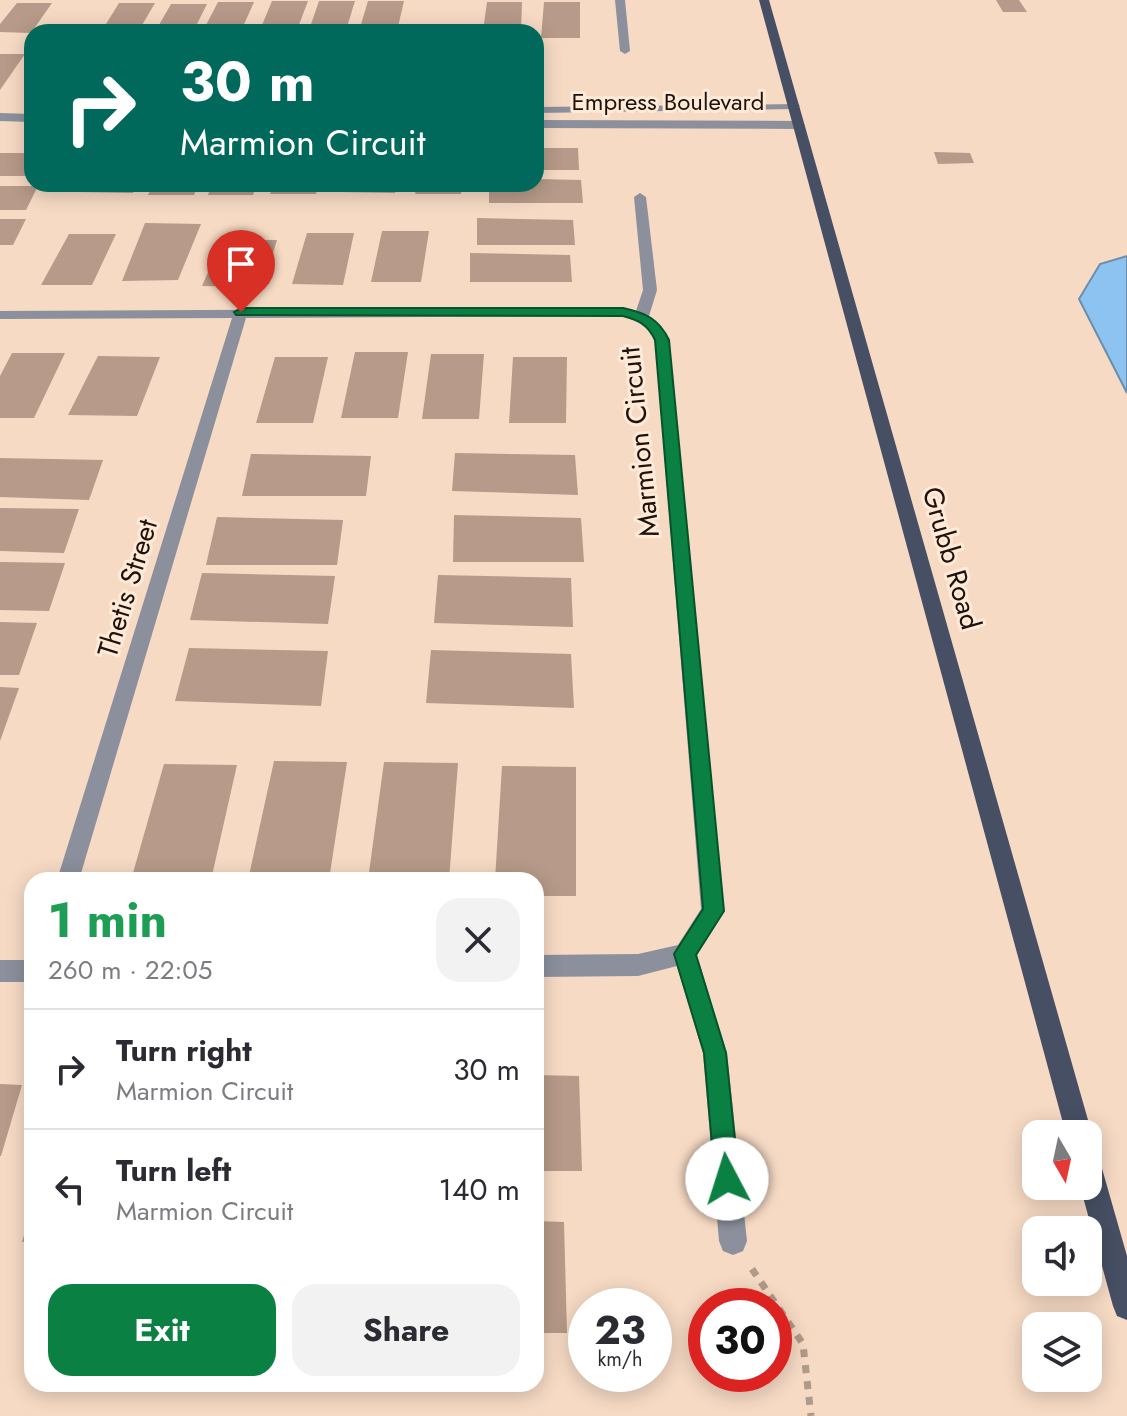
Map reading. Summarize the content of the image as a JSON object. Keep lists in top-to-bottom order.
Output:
{
  "streets": {
    "main road": ["Grubb Road"],
    "street": ["Empress Boulevard", "Marmion Circuit", "Thetis Street"]
  },
  "crossings": [
    ["Empress Boulevard", "Grubb Road"],
    ["Marmion Circuit", "Thetis Street"]
  ],
  "north": "bottom",
  "page": {
    "turn": ["30 m", "Marmion Circuit"],
    "heading": ["1 min", "260 m · 22:05"],
    "list": [
      {
        "name": "Turn right",
        "note": "Marmion Circuit",
        "value": "30 m"
      },
      {
        "name": "Turn left",
        "note": "Marmion Circuit",
        "value": "140 m"
      }
    ],
    "buttons": ["Exit", "Share"],
    "speed": "23 km/h",
    "limit": "30"
  }
}
